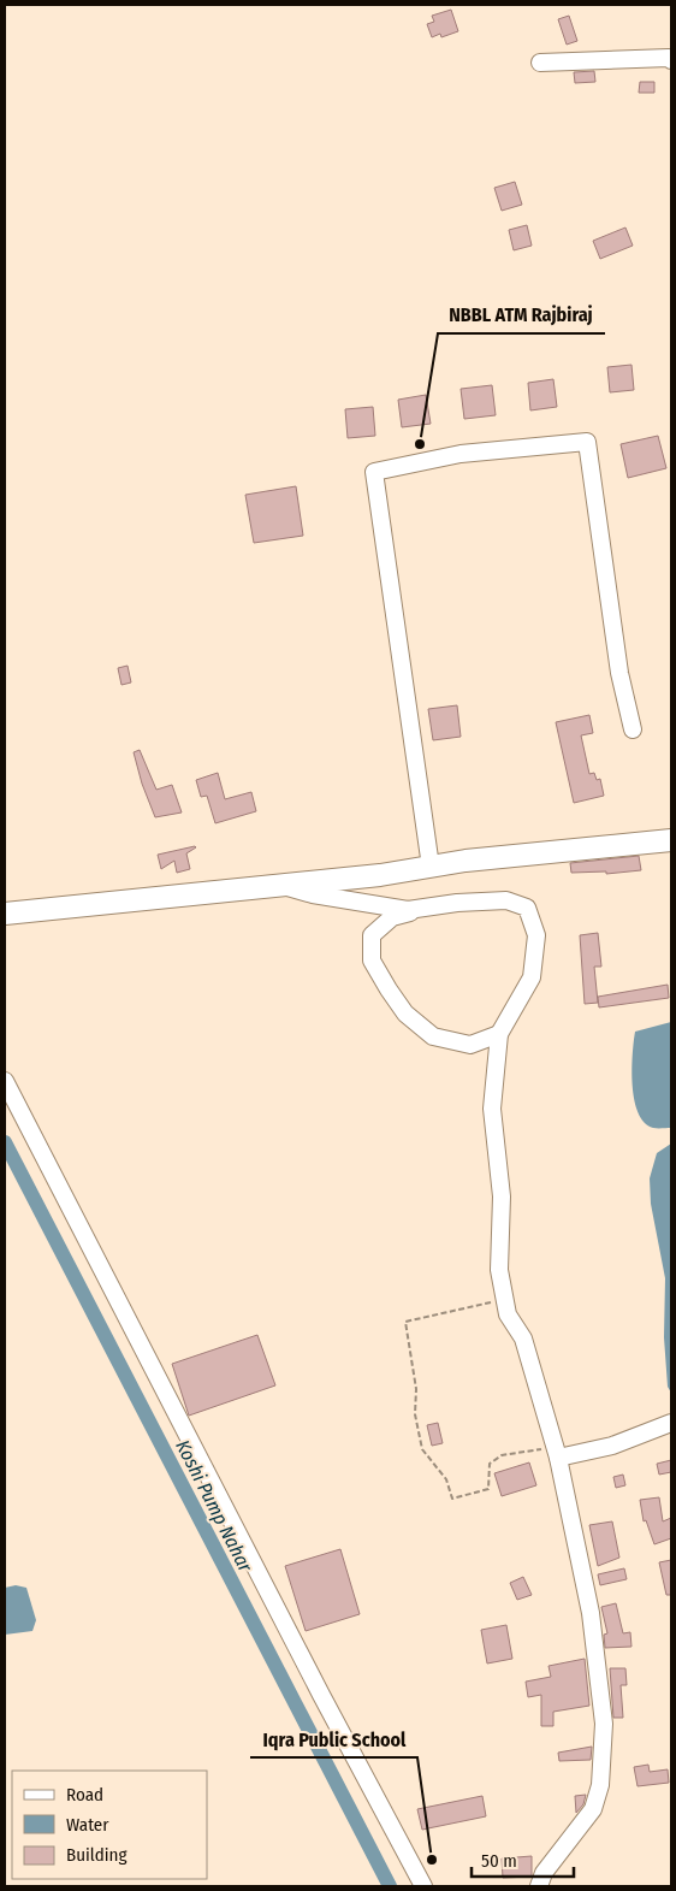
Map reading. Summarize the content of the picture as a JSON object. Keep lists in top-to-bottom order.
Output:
{
  "water": ["Koshi Pump Nahar"],
  "places": ["NBBL ATM Rajbiraj", "Iqra Public School"],
  "legend": ["Road", "Water", "Building"],
  "scale_bar": "50 m"
}
